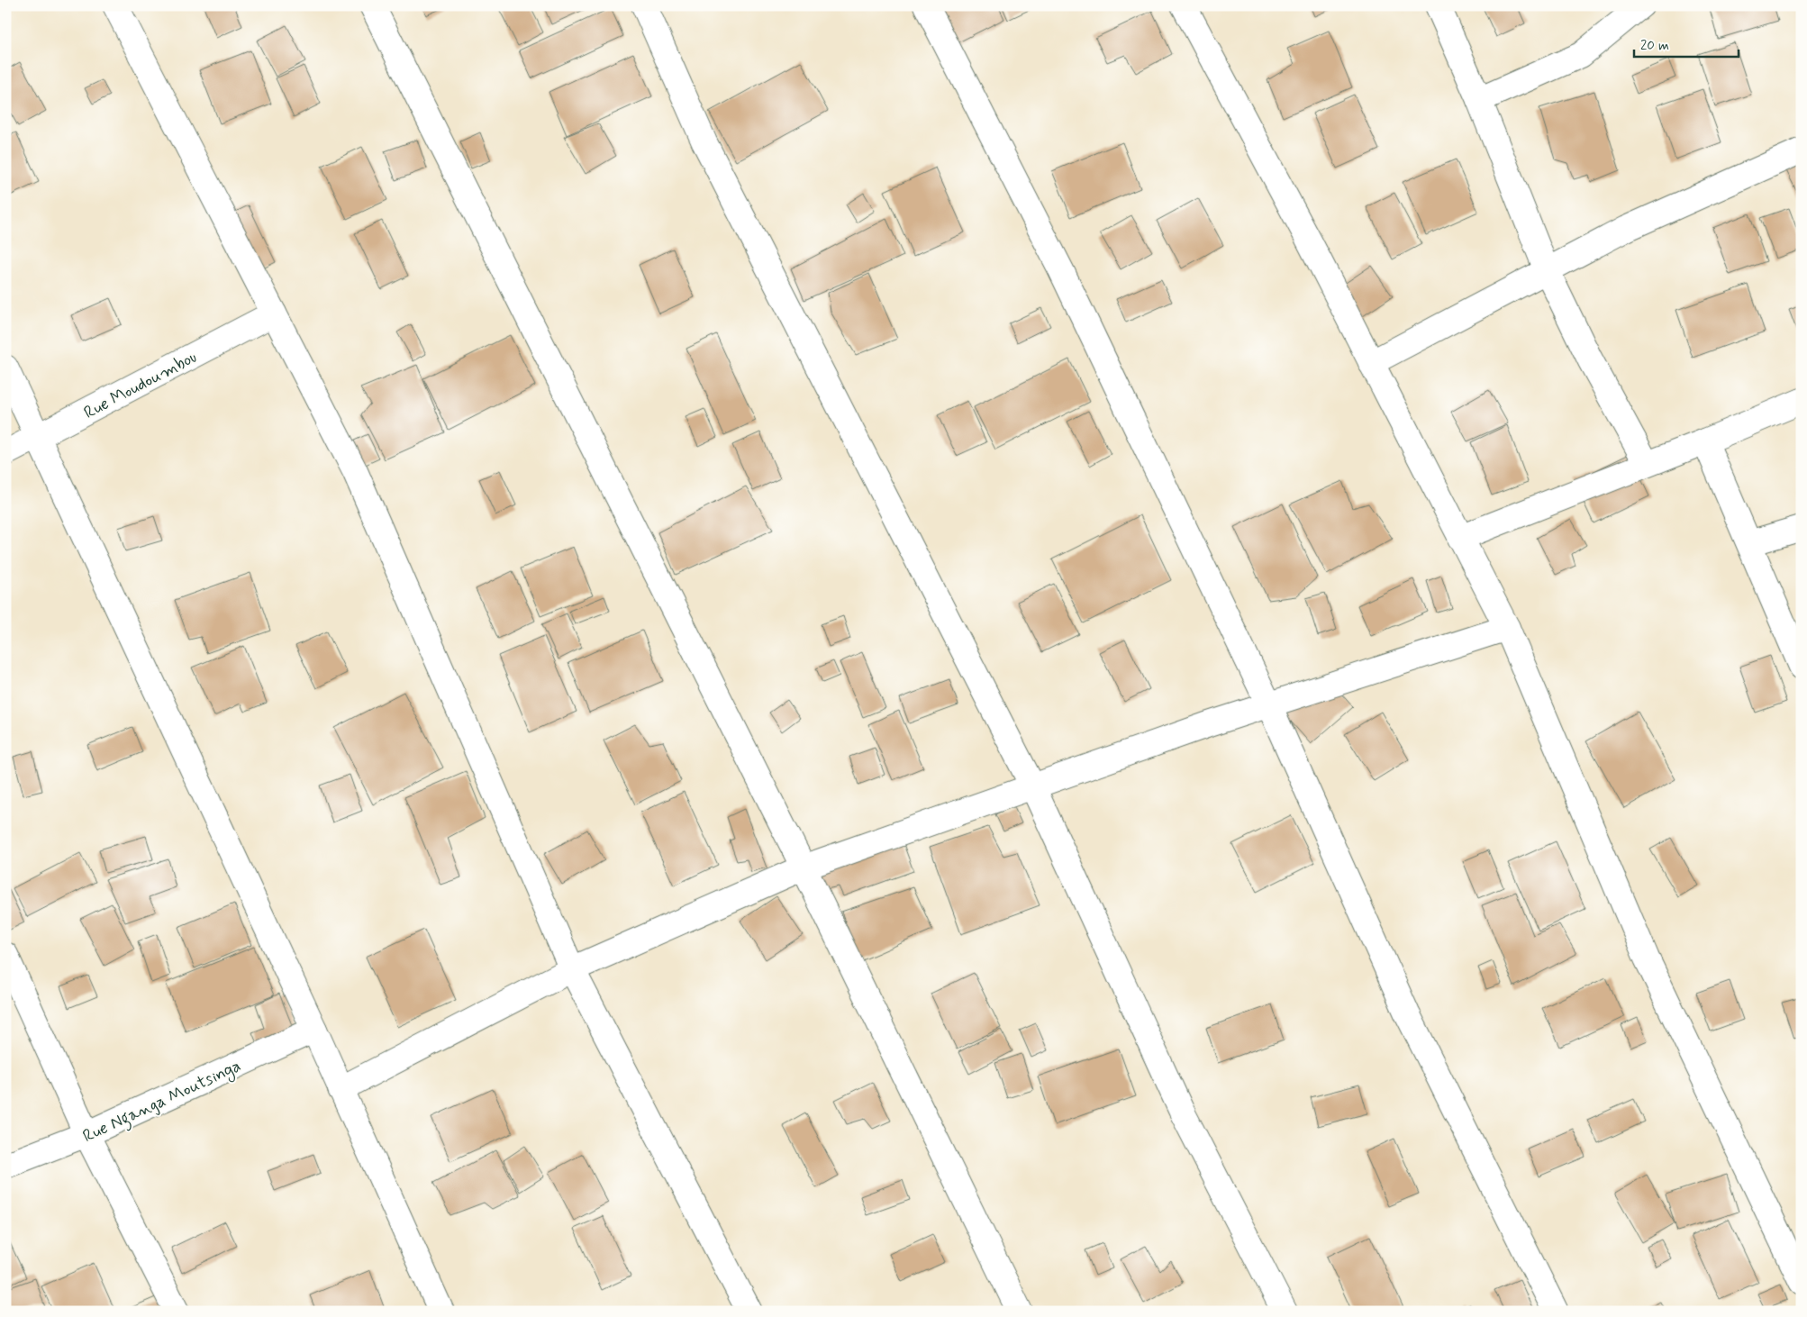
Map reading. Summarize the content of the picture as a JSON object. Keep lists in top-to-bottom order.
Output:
{
  "streets": {
    "street": ["Rue Moudoumbou", "Rue Nganga Moutsinga"]
  },
  "scale_bar": "20 m"
}
